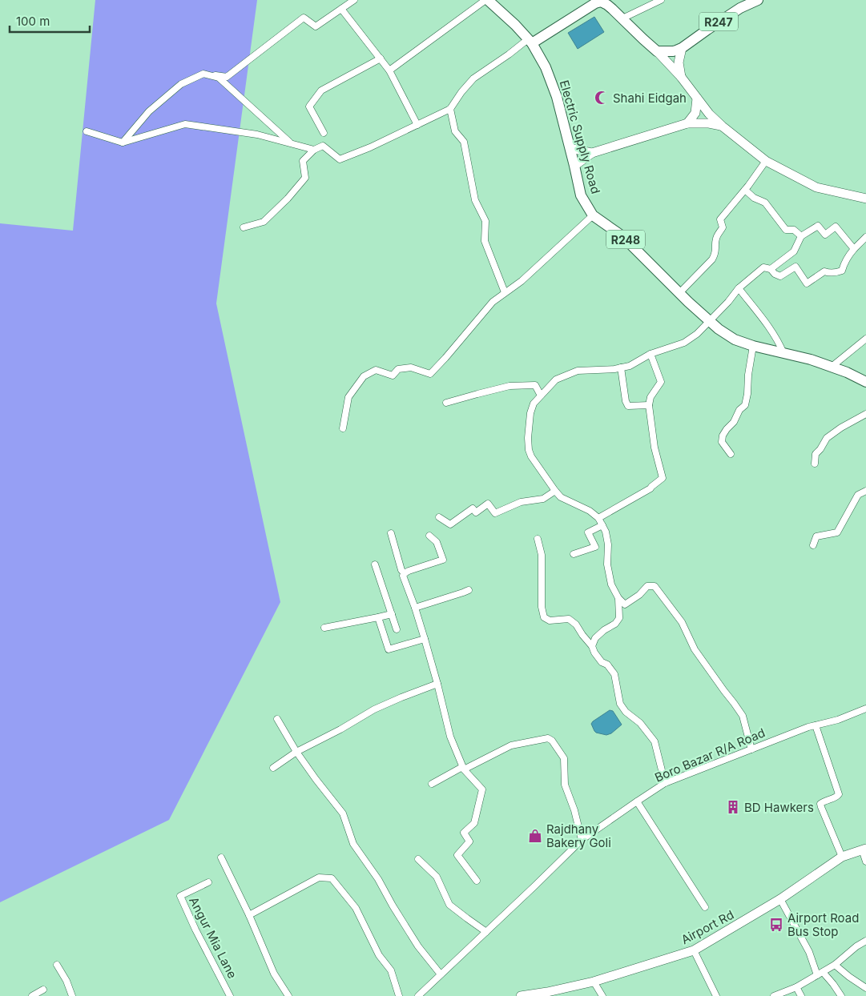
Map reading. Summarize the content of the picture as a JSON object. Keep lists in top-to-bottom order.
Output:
{
  "streets": {
    "main road": [
      "R247",
      "Electric Supply Road",
      "R248",
      "Airport Rd"
    ],
    "street": ["Boro Bazar R/A Road", "Angur Mia Lane"]
  },
  "places": {
    "mosque": ["Shahi Eidgah"],
    "building": ["BD Hawkers"],
    "shop": ["Rajdhany Bakery Goli"],
    "bus stop": ["Airport Road Bus Stop"]
  },
  "scale_bar": "100 m"
}
